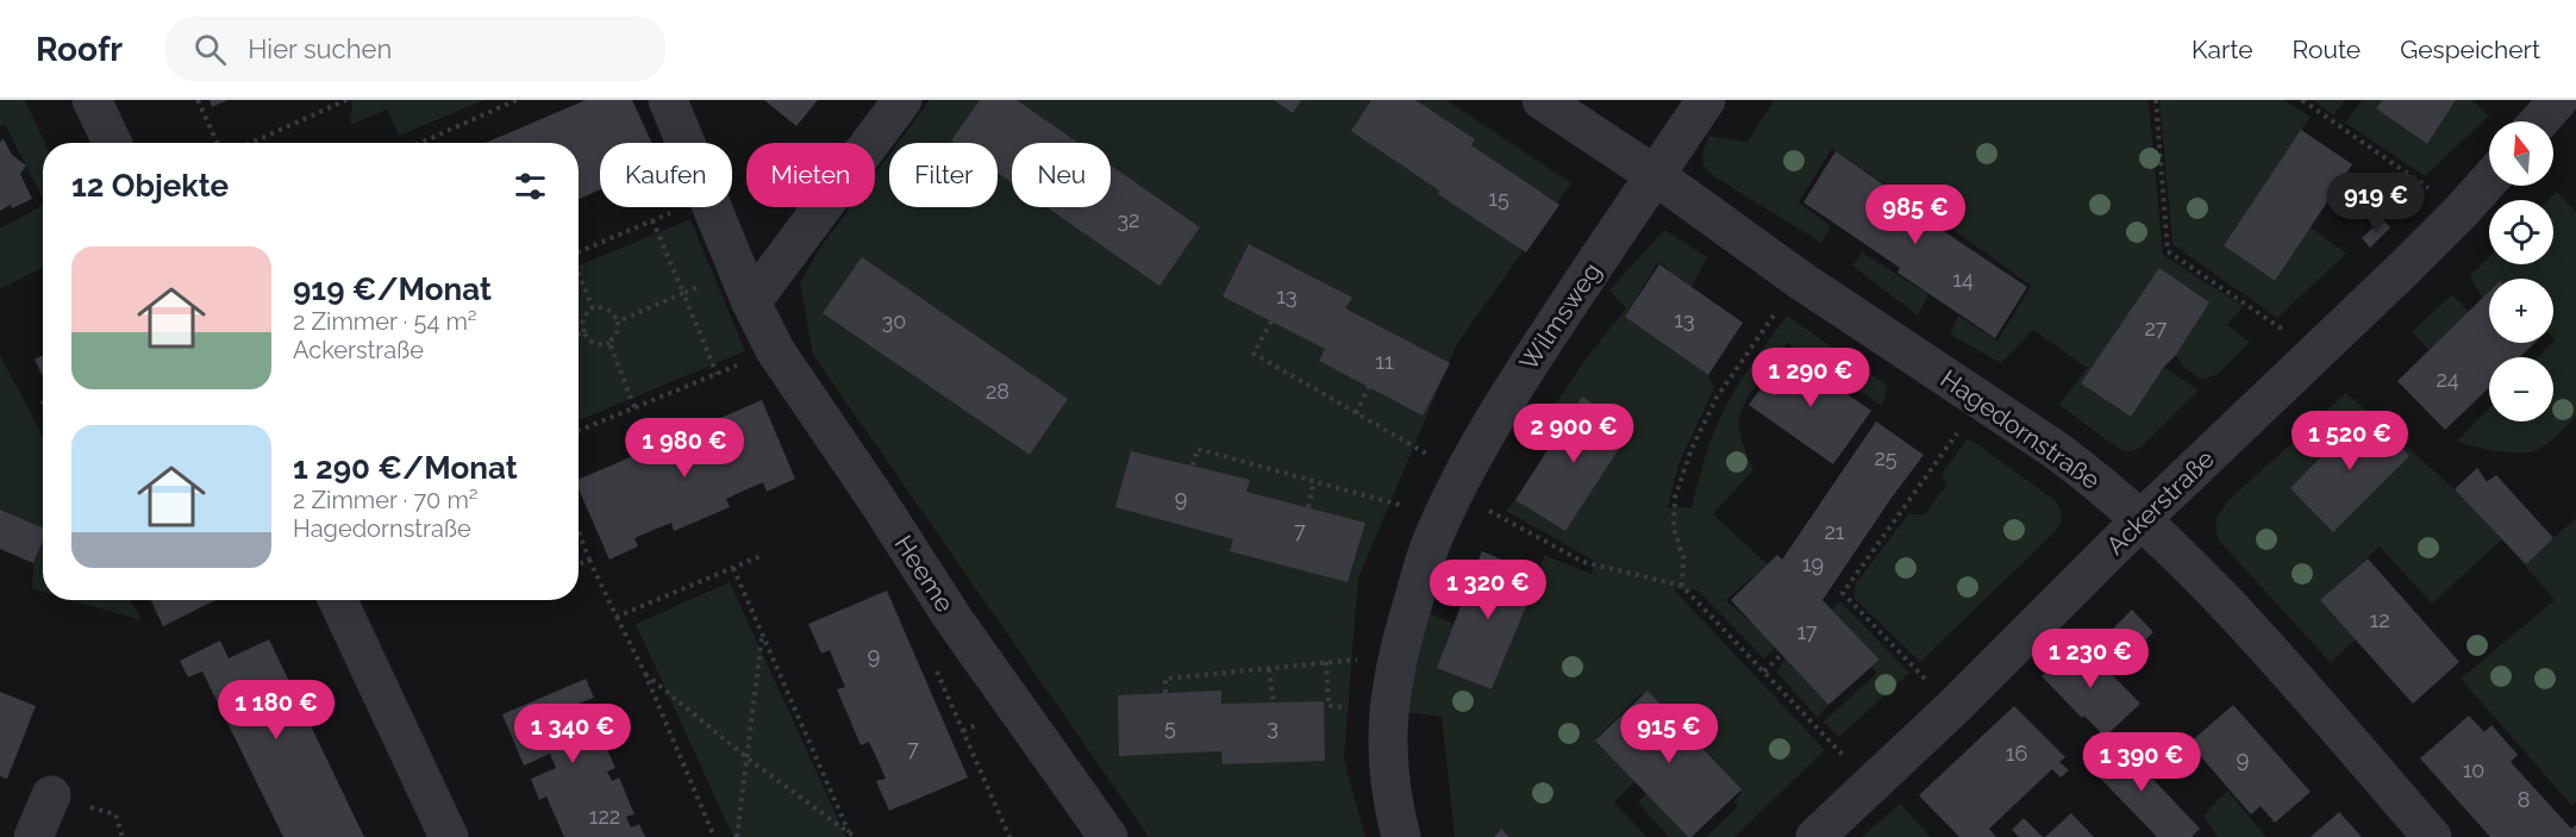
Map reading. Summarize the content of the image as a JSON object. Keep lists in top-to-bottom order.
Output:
{
  "streets": {
    "street": [
      "Wilmsweg",
      "Hagedornstraße",
      "Ackerstraße",
      "Heeme"
    ]
  },
  "crossings": [
    ["Wilmsweg", "Hagedornstraße"],
    ["Hagedornstraße", "Ackerstraße"]
  ],
  "house_numbers": [
    "15",
    "32",
    "14",
    "13",
    "13",
    "30",
    "27",
    "11",
    "24",
    "28",
    "25",
    "9",
    "7",
    "21",
    "19",
    "12",
    "17",
    "9",
    "5",
    "3",
    "7",
    "16",
    "9",
    "10",
    "8",
    "122"
  ],
  "north": "top",
  "page": {
    "header": "Roofr",
    "search": "Hier suchen",
    "nav": ["Karte", "Route", "Gespeichert"],
    "map_buttons": ["+", "−"],
    "chip": [
      "Kaufen",
      "Mieten",
      "Filter",
      "Neu"
    ],
    "heading": "12 Objekte",
    "price": [
      "919 €",
      "985 €",
      "1 290 €",
      "2 900 €",
      "1 520 €",
      "1 980 €",
      "1 320 €",
      "1 230 €",
      "1 180 €",
      "1 340 €",
      "915 €",
      "1 390 €"
    ],
    "list": [
      {
        "name": "919 €/Monat",
        "note": "2 Zimmer · 54 m² · Ackerstraße"
      },
      {
        "name": "1 290 €/Monat",
        "note": "2 Zimmer · 70 m² · Hagedornstraße"
      }
    ]
  }
}
